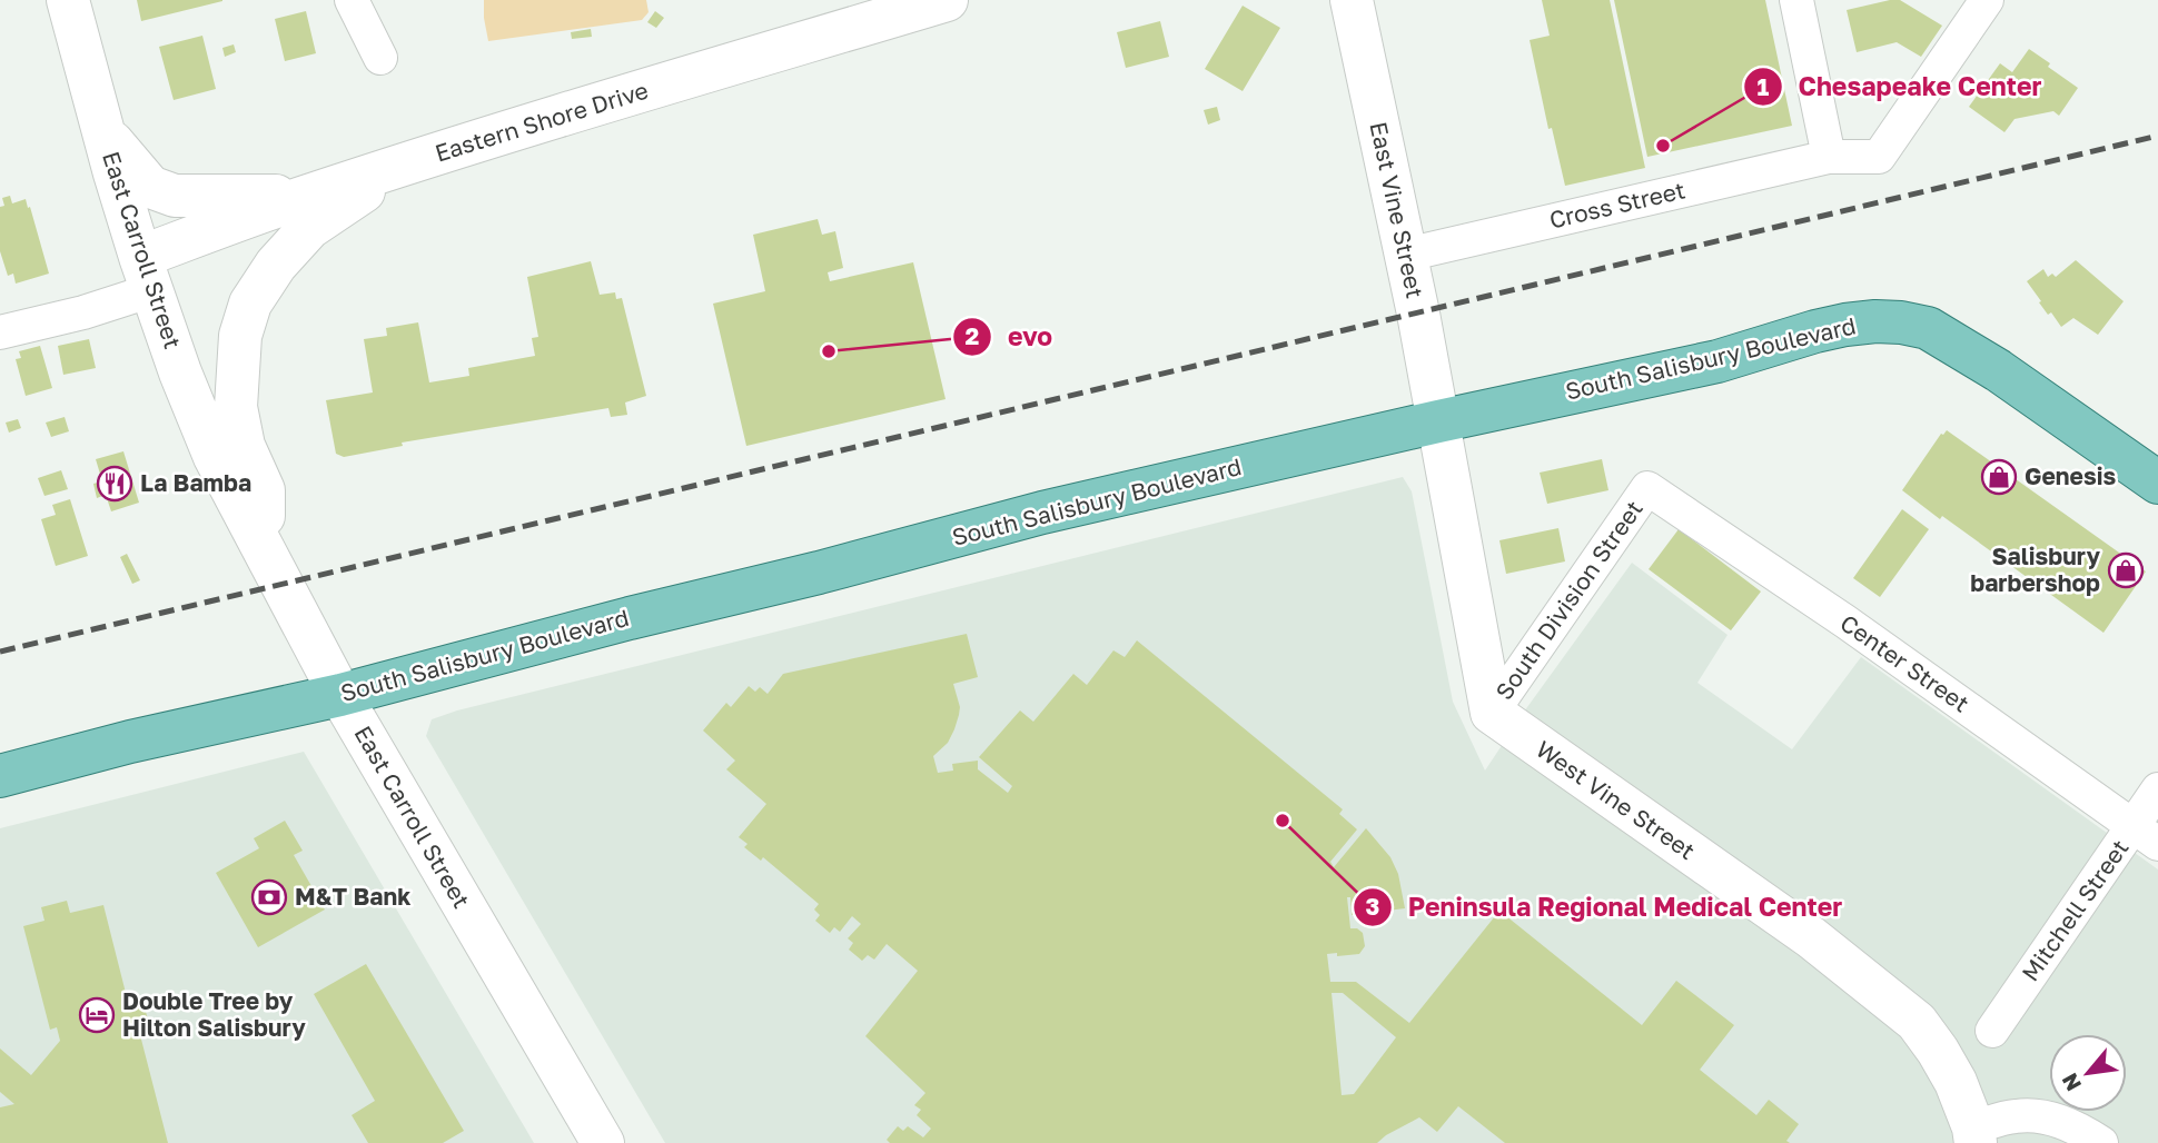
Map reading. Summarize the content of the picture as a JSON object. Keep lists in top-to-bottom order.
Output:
{
  "streets": {
    "main road": ["South Salisbury Boulevard"],
    "street": [
      "Eastern Shore Drive",
      "Cross Street",
      "East Vine Street",
      "East Carroll Street",
      "South Division Street",
      "Center Street",
      "West Vine Street",
      "Mitchell Street"
    ]
  },
  "crossings": [
    ["Eastern Shore Drive", "East Carroll Street"],
    ["Cross Street", "East Vine Street"],
    ["East Vine Street", "South Salisbury Boulevard"],
    ["East Carroll Street", "South Salisbury Boulevard"],
    ["South Division Street", "Center Street"],
    ["South Division Street", "West Vine Street"],
    ["Center Street", "Mitchell Street"]
  ],
  "places": {
    "other": ["Chesapeake Center", "evo", "Peninsula Regional Medical Center"],
    "shop": ["Genesis", "Salisbury barbershop"],
    "restaurant": ["La Bamba"],
    "bank": ["M&T Bank"],
    "hotel": ["Double Tree by Hilton Salisbury"]
  },
  "north": "bottom left"
}
